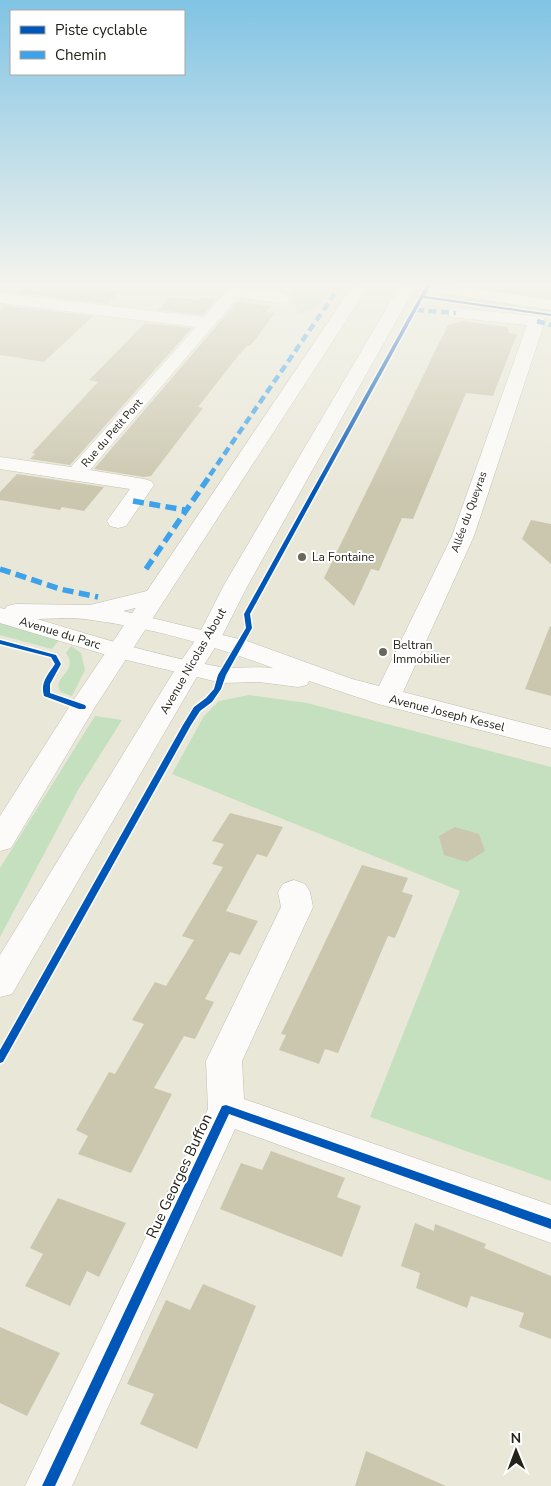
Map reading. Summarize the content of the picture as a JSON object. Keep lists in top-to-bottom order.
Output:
{
  "streets": {
    "street": [
      "Rue du Petit Pont",
      "Allée du Queyras",
      "Avenue du Parc",
      "Avenue Nicolas About",
      "Avenue Joseph Kessel",
      "Rue Georges Buffon"
    ]
  },
  "crossings": [
    ["Allée du Queyras", "Avenue Joseph Kessel"],
    ["Avenue du Parc", "Avenue Joseph Kessel"],
    ["Avenue Nicolas About", "Avenue Joseph Kessel"]
  ],
  "places": ["La Fontaine", "Beltran Immobilier"],
  "legend": ["Piste cyclable", "Chemin"],
  "north": "top"
}
